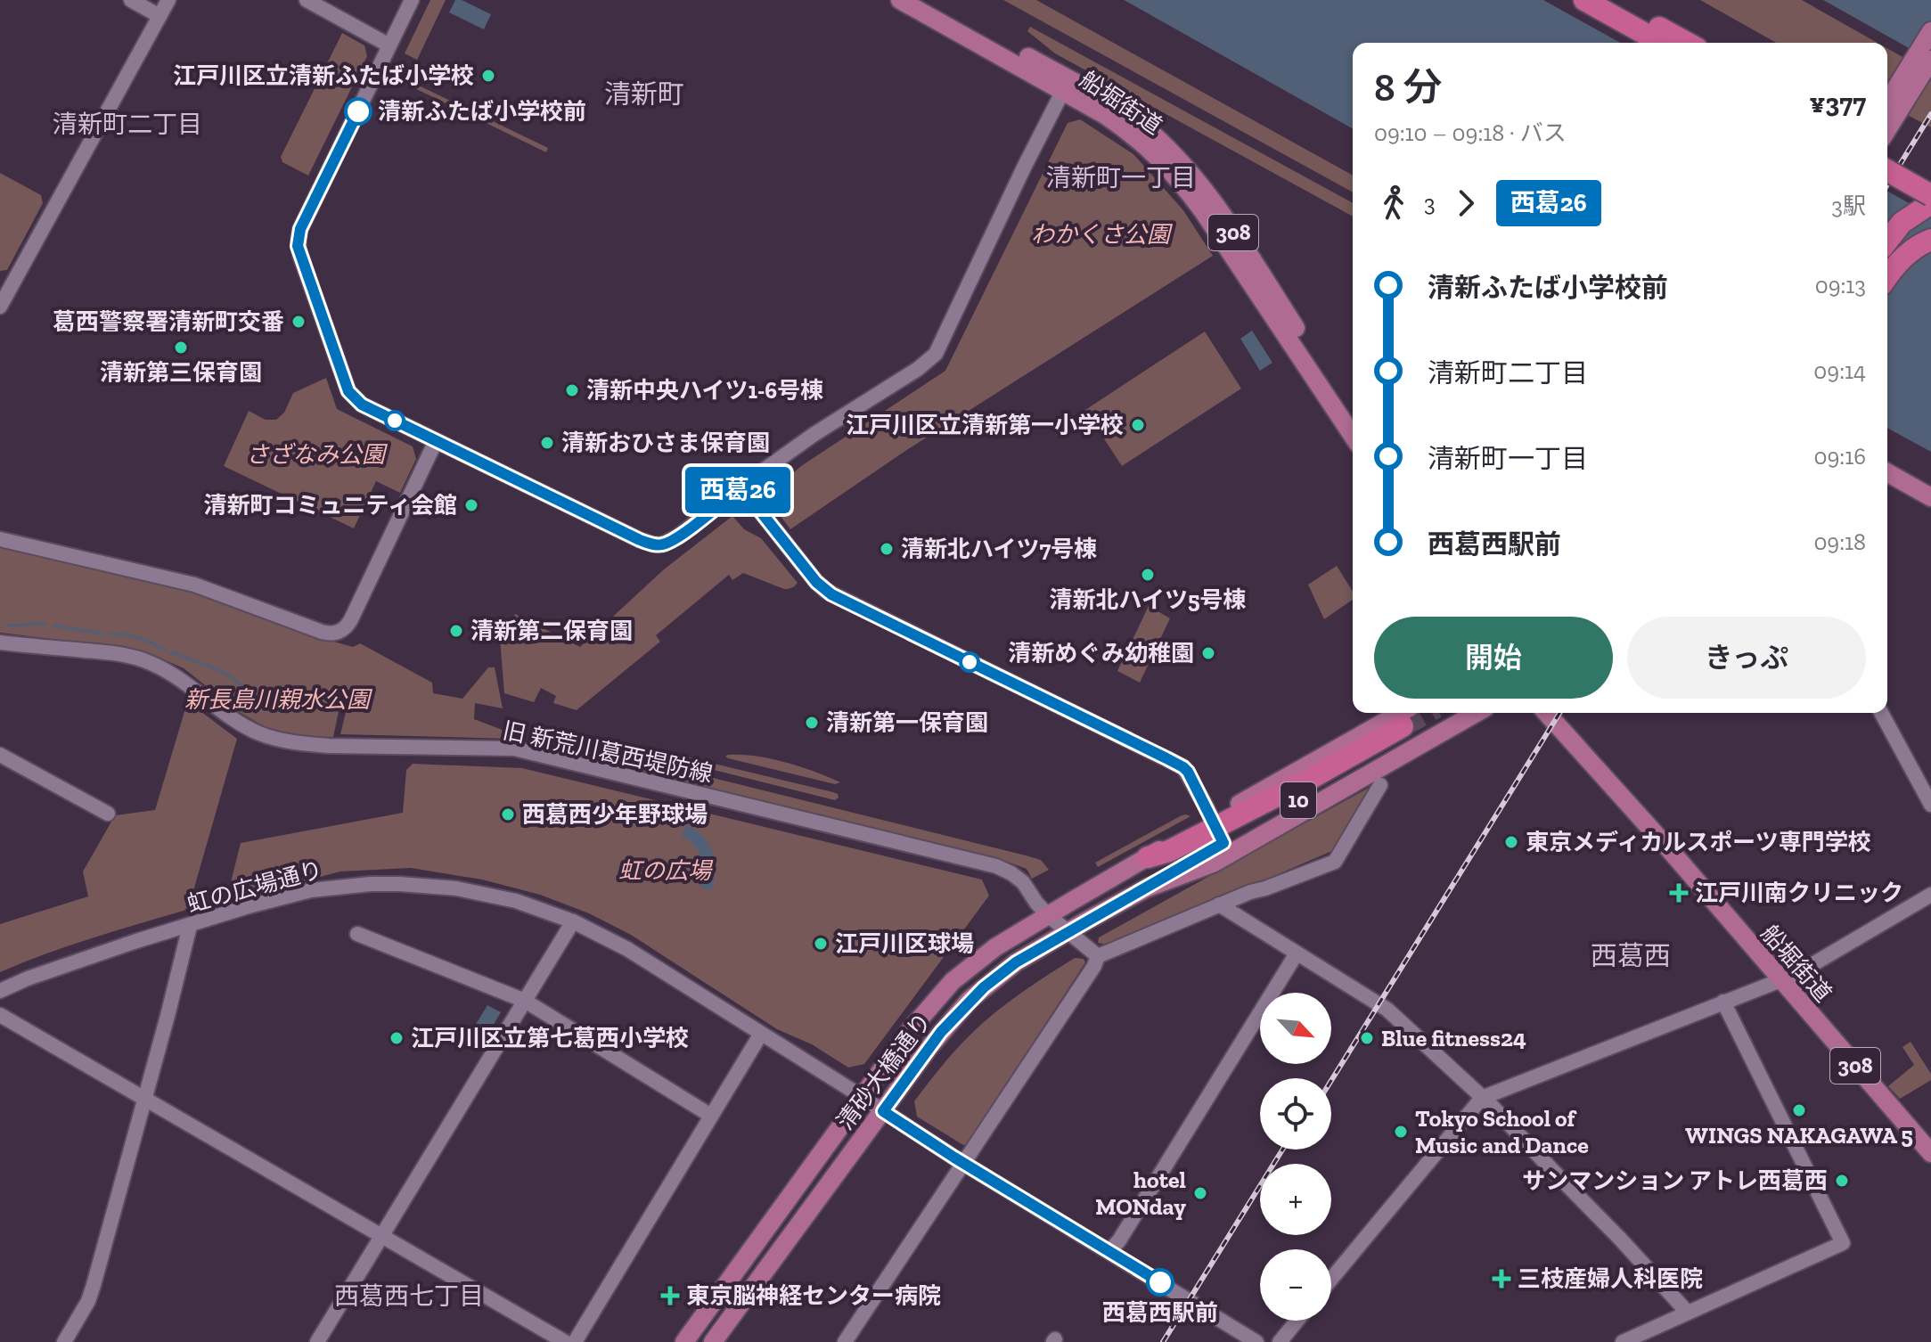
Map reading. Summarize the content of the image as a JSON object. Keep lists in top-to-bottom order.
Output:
{
  "streets": {
    "main road": [
      "船堀街道",
      "308",
      "10",
      "清砂大橋通り"
    ],
    "street": ["旧 新荒川葛西堤防線", "虹の広場通り"]
  },
  "crossings": [
    ["旧 新荒川葛西堤防線", "清砂大橋通り"],
    ["10", "清砂大橋通り"],
    ["虹の広場通り", "清砂大橋通り"]
  ],
  "districts": [
    "清新町",
    "清新町二丁目",
    "清新町一丁目",
    "西葛西",
    "西葛西七丁目"
  ],
  "parks": [
    "わかくさ公園",
    "さざなみ公園",
    "新長島川親水公園",
    "虹の広場"
  ],
  "places": {
    "other": [
      "江戸川区立清新ふたば小学校",
      "清新ふたば小学校前",
      "葛西警察署清新町交番",
      "清新第三保育園",
      "清新中央ハイツ1-6号棟",
      "江戸川区立清新第一小学校",
      "清新おひさま保育園",
      "清新町コミュニティ会館",
      "清新北ハイツ7号棟",
      "清新北ハイツ5号棟",
      "清新第二保育園",
      "清新めぐみ幼稚園",
      "清新第一保育園",
      "西葛西少年野球場",
      "東京メディカルスポーツ専門学校",
      "江戸川区球場",
      "江戸川区立第七葛西小学校",
      "Blue fitness24",
      "WINGS NAKAGAWA 5",
      "Tokyo School of Music and Dance",
      "サンマンション アトレ西葛西",
      "hotel MONday",
      "西葛西駅前"
    ],
    "health": ["江戸川南クリニック", "三枝産婦人科医院", "東京脳神経センター病院"]
  },
  "lines": ["bus line 西葛26"],
  "north": "bottom right",
  "page": {
    "on_map": "西葛26",
    "heading": ["8 分", "09:10 – 09:18 · バス", "¥377"],
    "legs": ["3", "西葛26", "3駅"],
    "list": [
      {
        "name": "清新ふたば小学校前",
        "value": "09:13"
      },
      {
        "name": "清新町二丁目",
        "value": "09:14"
      },
      {
        "name": "清新町一丁目",
        "value": "09:16"
      },
      {
        "name": "西葛西駅前",
        "value": "09:18"
      }
    ],
    "buttons": ["開始", "きっぷ"],
    "map_buttons": ["+", "−"]
  }
}
